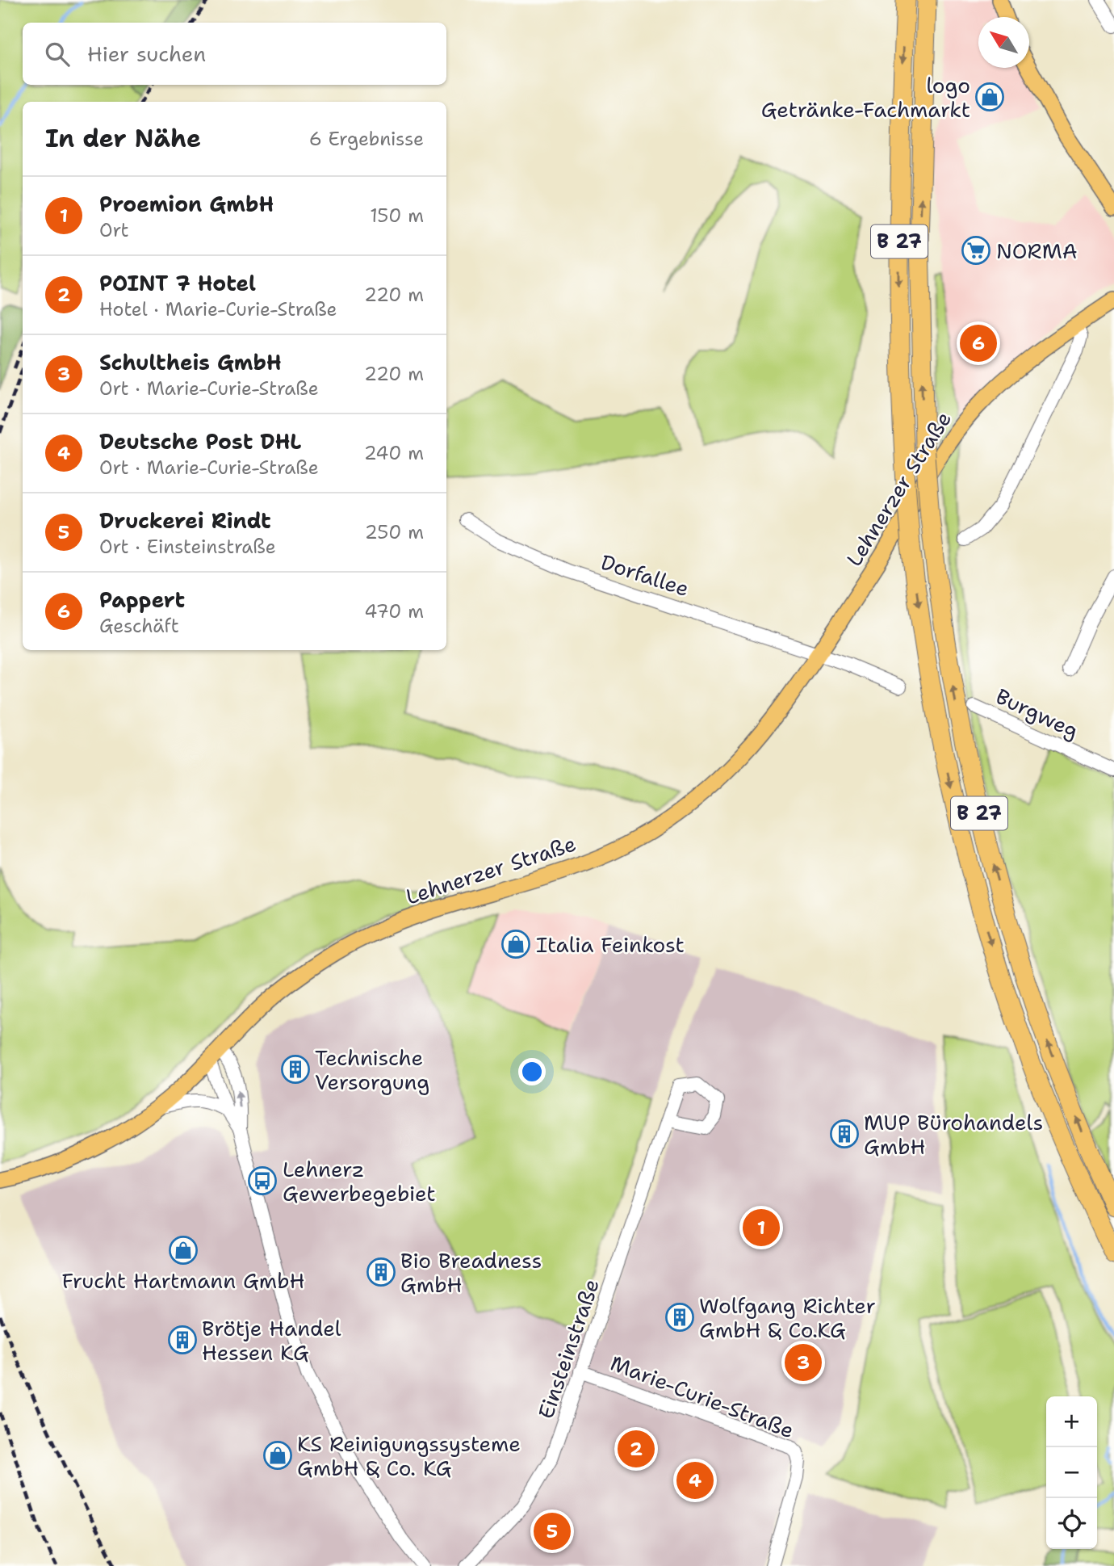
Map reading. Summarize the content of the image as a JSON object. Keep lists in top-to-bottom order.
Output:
{
  "streets": {
    "highway": ["B 27"],
    "main road": ["Lehnerzer Straße"],
    "street": [
      "Dorfallee",
      "Burgweg",
      "Einsteinstraße",
      "Marie-Curie-Straße"
    ]
  },
  "crossings": [
    ["Lehnerzer Straße", "Dorfallee"],
    ["Einsteinstraße", "Marie-Curie-Straße"]
  ],
  "places": {
    "shop": [
      "logo Getränke-Fachmarkt",
      "Italia Feinkost",
      "Frucht Hartmann GmbH",
      "KS Reinigungssysteme GmbH & Co. KG"
    ],
    "supermarket": ["NORMA"],
    "building": [
      "Technische Versorgung",
      "MUP Bürohandels GmbH",
      "Bio Breadness GmbH",
      "Wolfgang Richter GmbH & Co.KG",
      "Brötje Handel Hessen KG"
    ],
    "bus stop": ["Lehnerz Gewerbegebiet"]
  },
  "north": "top left",
  "page": {
    "search": "Hier suchen",
    "heading": ["In der Nähe", "6 Ergebnisse"],
    "list": [
      {
        "mark": "1",
        "name": "Proemion GmbH",
        "note": "Ort",
        "value": "150 m"
      },
      {
        "mark": "2",
        "name": "POINT 7 Hotel",
        "note": "Hotel · Marie-Curie-Straße",
        "value": "220 m"
      },
      {
        "mark": "3",
        "name": "Schultheis GmbH",
        "note": "Ort · Marie-Curie-Straße",
        "value": "220 m"
      },
      {
        "mark": "4",
        "name": "Deutsche Post DHL",
        "note": "Ort · Marie-Curie-Straße",
        "value": "240 m"
      },
      {
        "mark": "5",
        "name": "Druckerei Rindt",
        "note": "Ort · Einsteinstraße",
        "value": "250 m"
      },
      {
        "mark": "6",
        "name": "Pappert",
        "note": "Geschäft",
        "value": "470 m"
      }
    ],
    "pins": [
      "6",
      "1",
      "3",
      "2",
      "4",
      "5"
    ],
    "map_buttons": ["+", "−"]
  }
}
